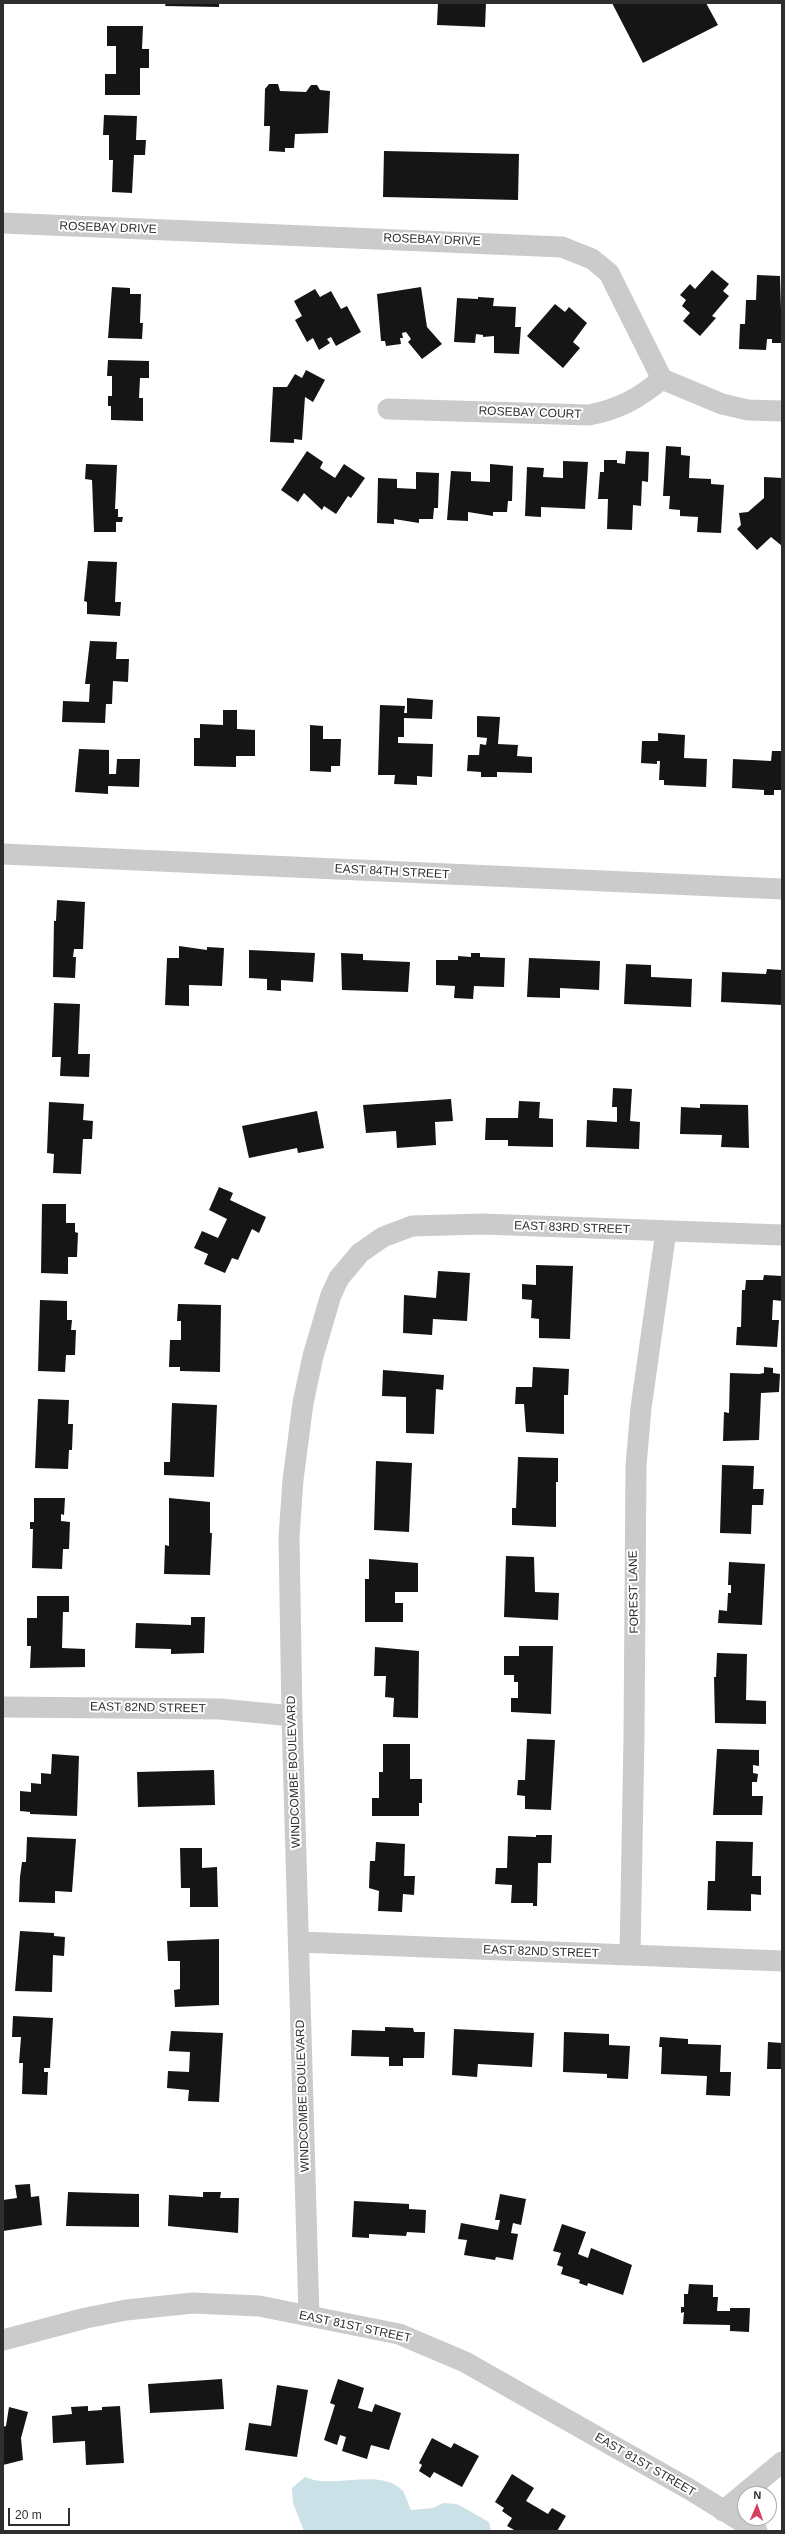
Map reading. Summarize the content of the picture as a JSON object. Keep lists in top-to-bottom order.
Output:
{
  "streets": {
    "street": [
      "ROSEBAY DRIVE",
      "ROSEBAY COURT",
      "EAST 84TH STREET",
      "EAST 83RD STREET",
      "FOREST LANE",
      "EAST 82ND STREET",
      "WINDCOMBE BOULEVARD",
      "EAST 81ST STREET"
    ]
  },
  "crossings": [
    ["ROSEBAY DRIVE", "ROSEBAY COURT"],
    ["EAST 83RD STREET", "FOREST LANE"],
    ["EAST 83RD STREET", "WINDCOMBE BOULEVARD"],
    ["FOREST LANE", "EAST 82ND STREET"],
    ["EAST 82ND STREET", "WINDCOMBE BOULEVARD"],
    ["WINDCOMBE BOULEVARD", "EAST 81ST STREET"]
  ],
  "scale_bar": "20 m",
  "north": "top"
}
